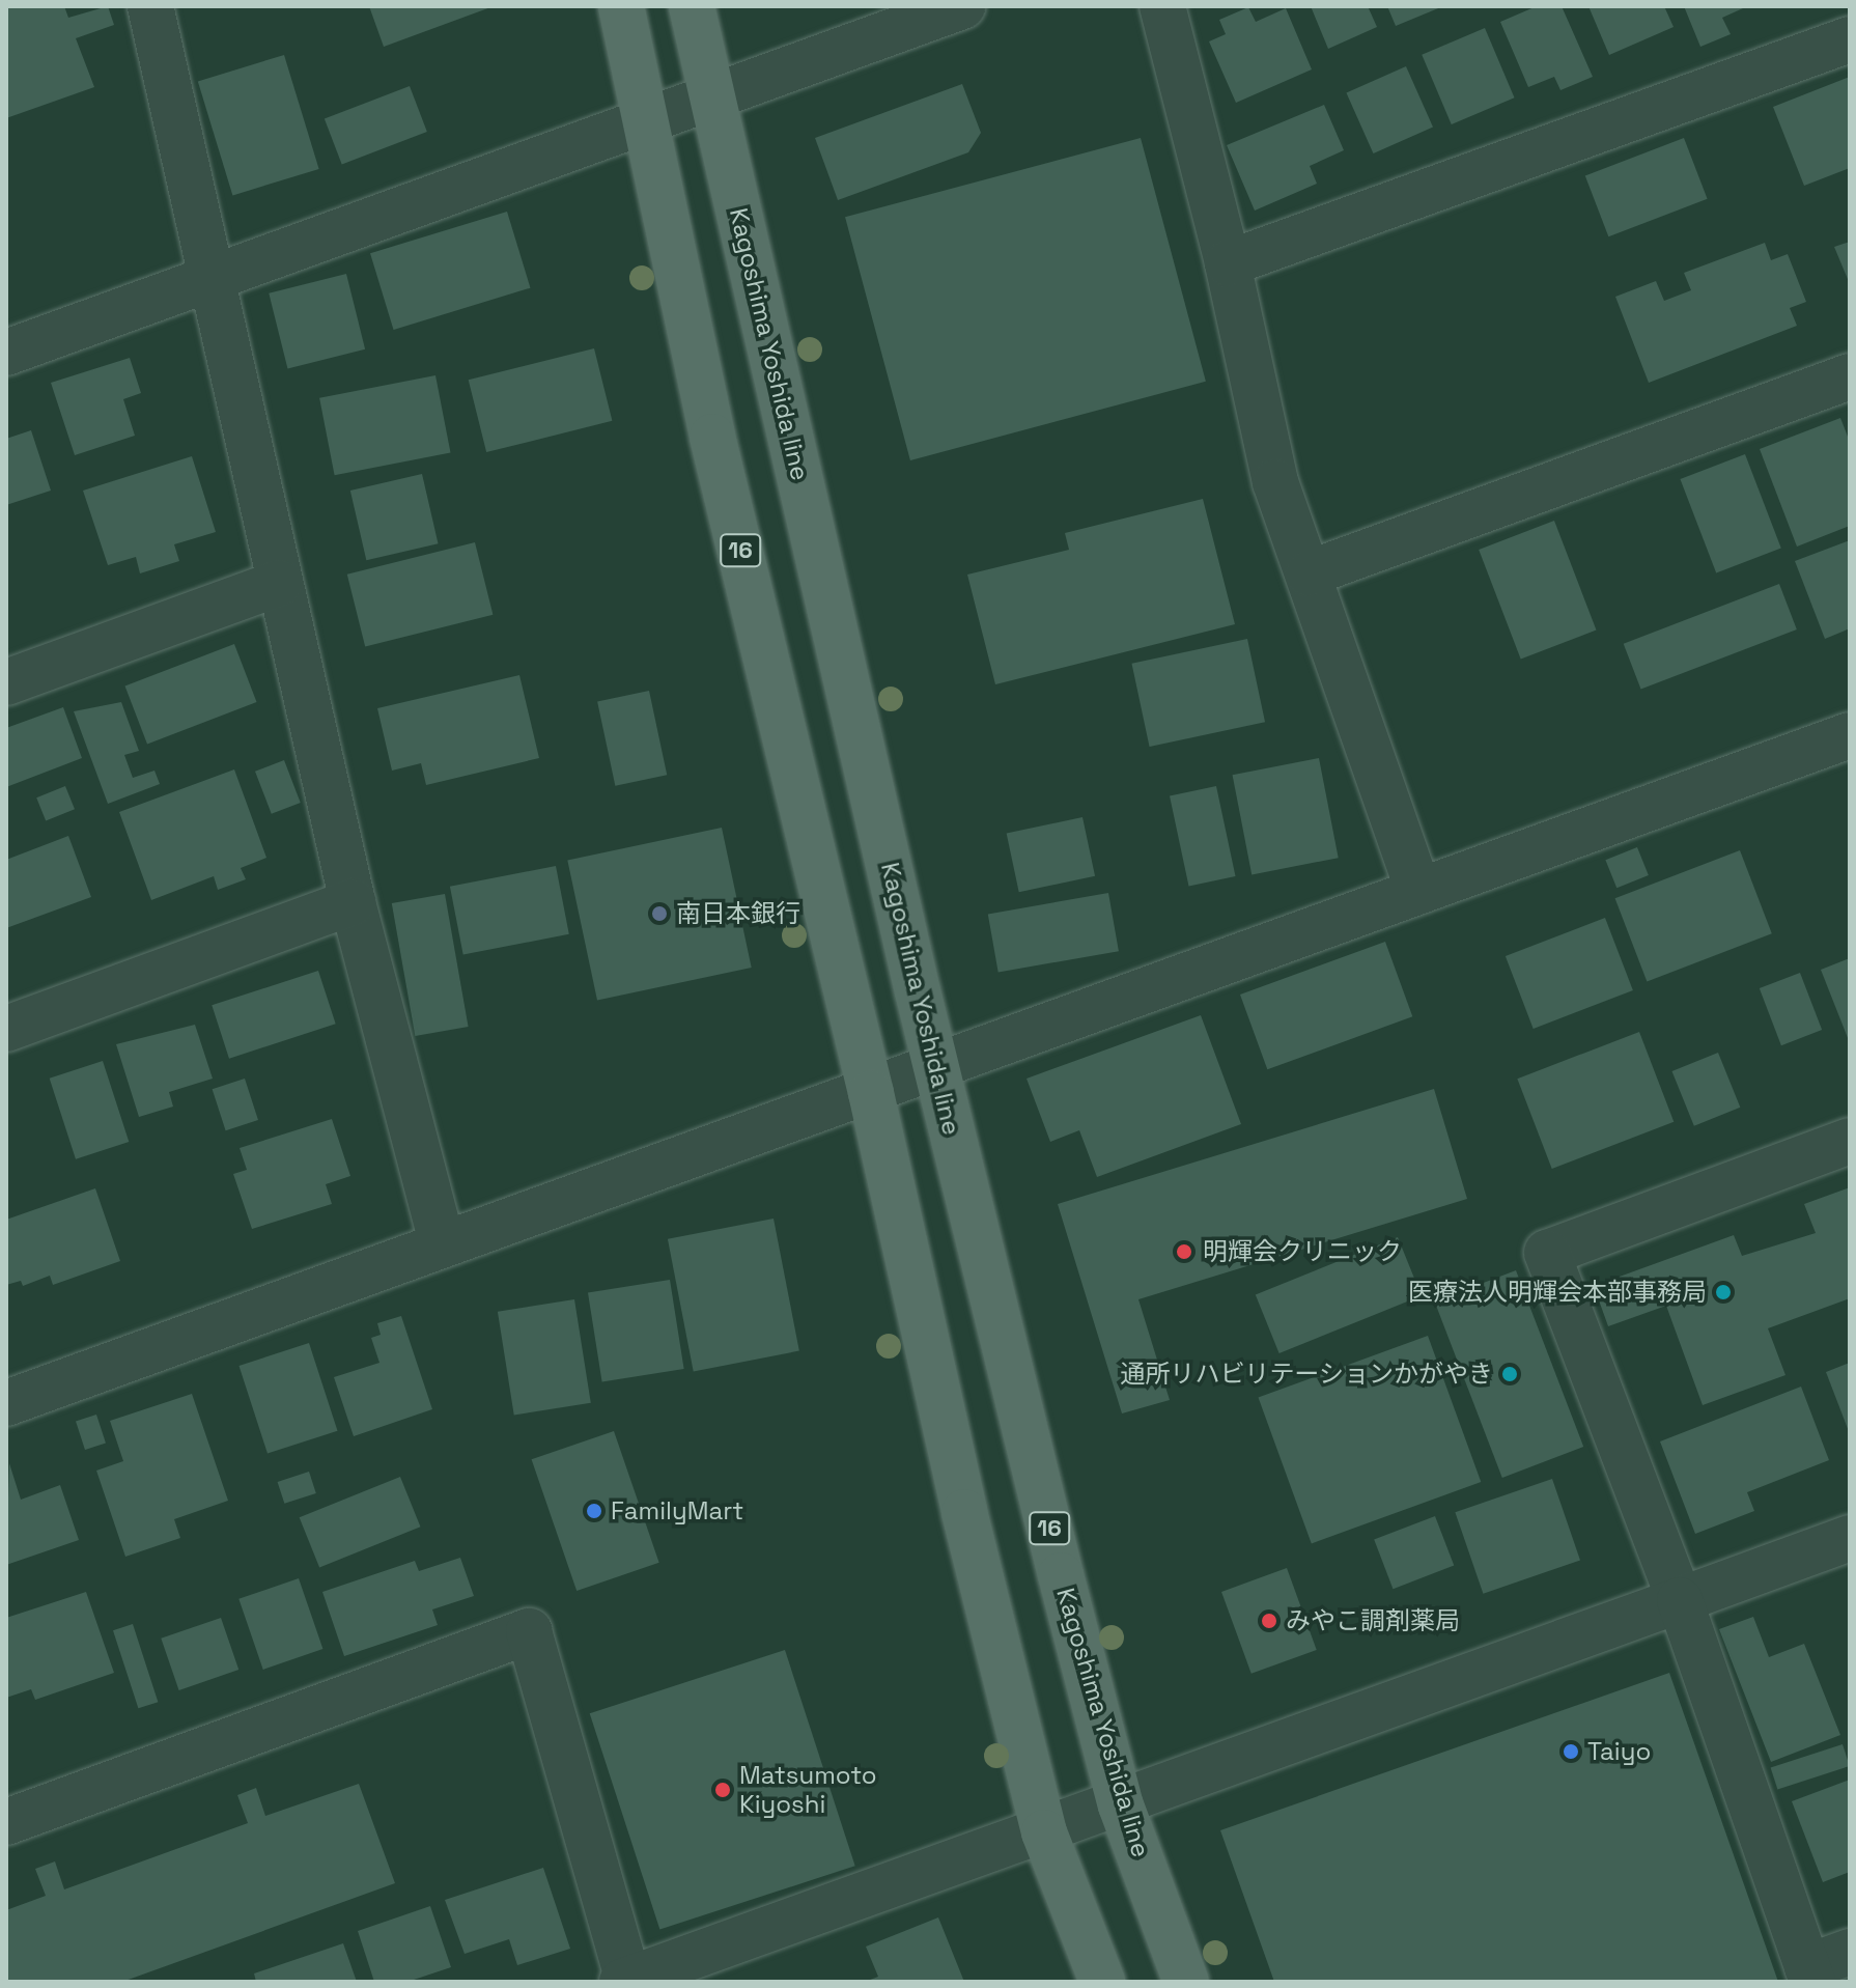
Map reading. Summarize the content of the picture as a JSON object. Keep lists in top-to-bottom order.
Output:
{
  "streets": {
    "main road": ["Kagoshima Yoshida line", "16"]
  },
  "places": [
    "南日本銀行",
    "明輝会クリニック",
    "医療法人明輝会本部事務局",
    "通所リハビリテーションかがやき",
    "FamilyMart",
    "みやこ調剤薬局",
    "Taiyo",
    "Matsumoto Kiyoshi"
  ]
}
